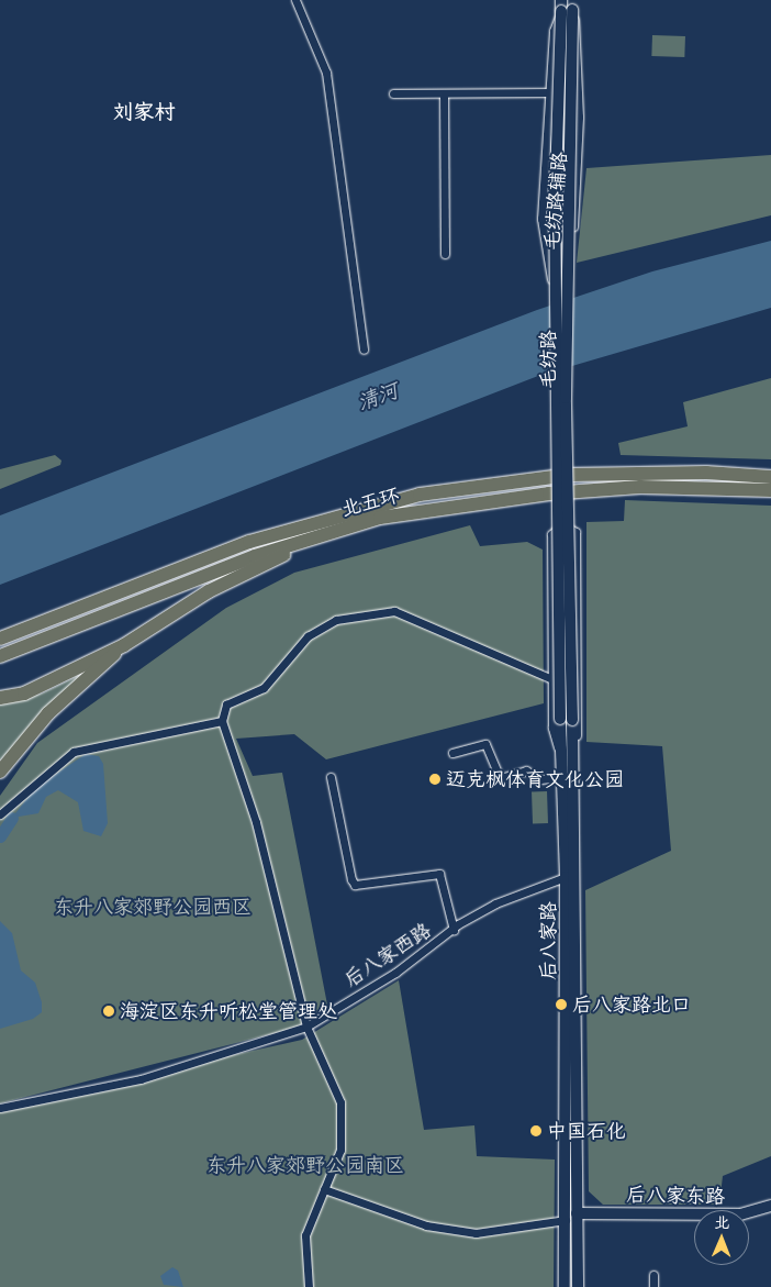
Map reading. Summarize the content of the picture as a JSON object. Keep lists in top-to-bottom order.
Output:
{
  "streets": {
    "highway": ["北五环"],
    "main road": ["毛纺路", "后八家路", "后八家东路"],
    "street": ["毛纺路辅路", "后八家西路"]
  },
  "crossings": [
    ["毛纺路辅路", "毛纺路"],
    ["毛纺路", "后八家路"],
    ["后八家路", "后八家西路"],
    ["后八家路", "后八家东路"]
  ],
  "districts": ["刘家村"],
  "water": ["清河"],
  "parks": ["东升八家郊野公园西区", "东升八家郊野公园南区"],
  "places": [
    "迈克枫体育文化公园",
    "后八家路北口",
    "海淀区东升听松堂管理处",
    "中国石化"
  ],
  "north": "top"
}
